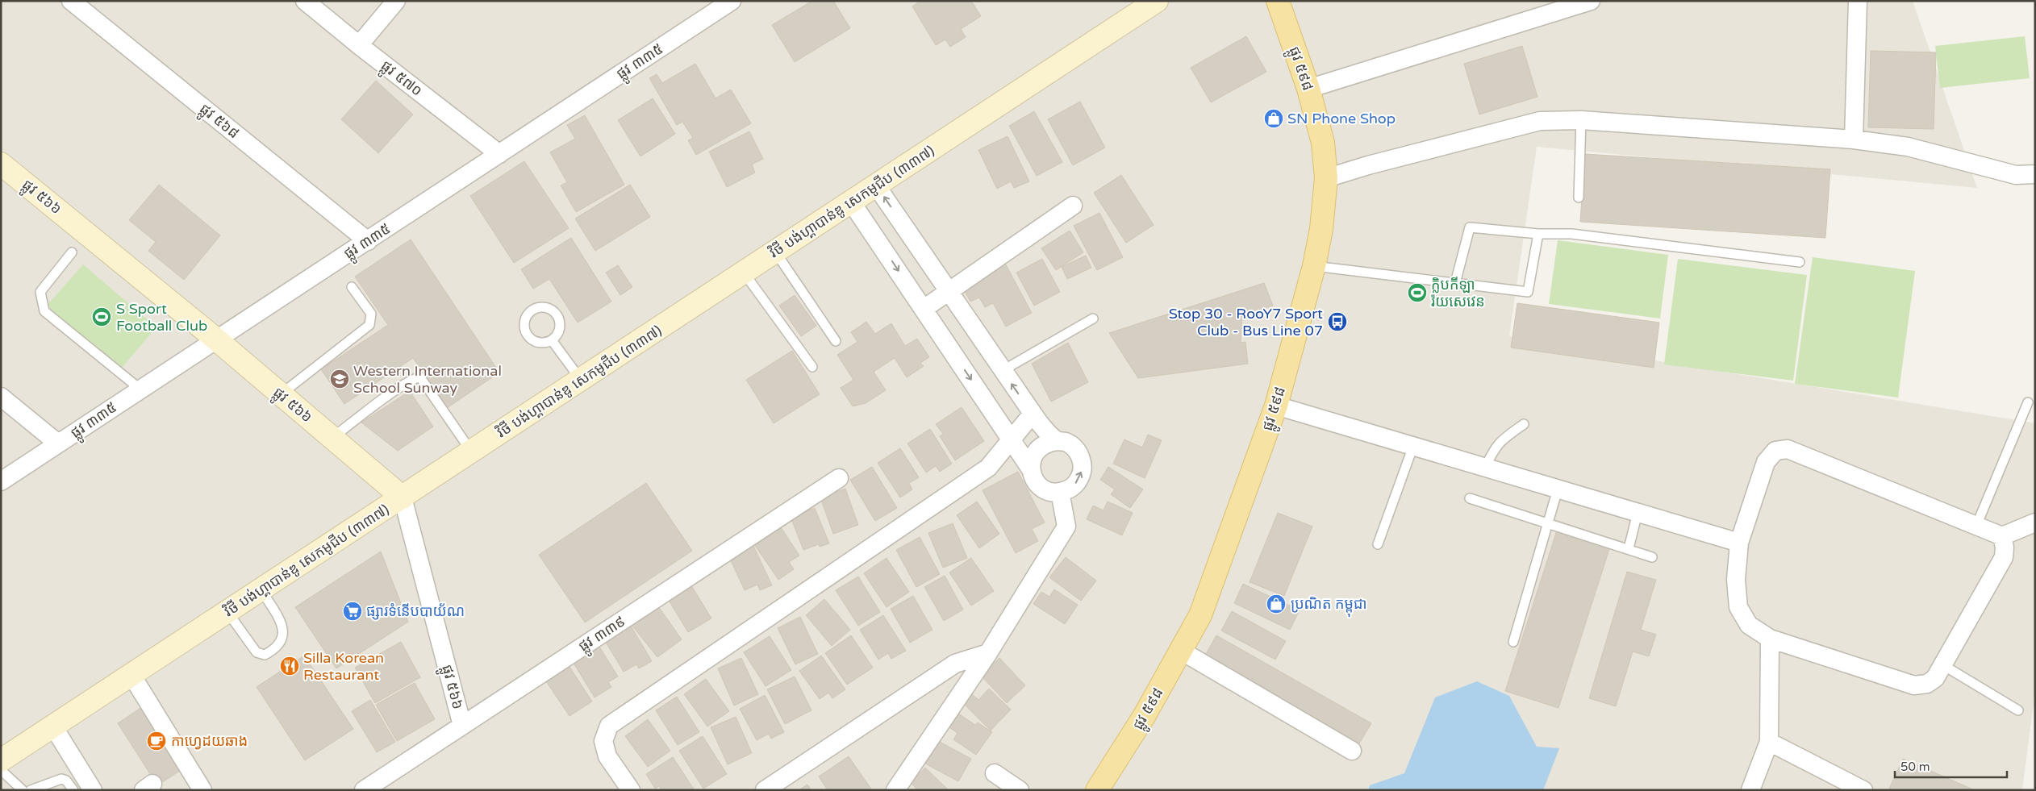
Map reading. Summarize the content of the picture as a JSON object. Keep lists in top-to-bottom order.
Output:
{
  "streets": {
    "main road": ["ផ្លូវ ៥៩៨"],
    "street": [
      "ផ្លូវ ៣៣៥",
      "ផ្លូវ ៥៧០",
      "ផ្លូវ ៥៦៨",
      "ផ្លូវ ៥៦៦",
      "វិថី បង់ហ្គាបាន់ឌូ សេកមូជីប (៣៣៧)",
      "ផ្លូវ ៣៣៩"
    ]
  },
  "crossings": [
    ["ផ្លូវ ៣៣៥", "ផ្លូវ ៥៧០"],
    ["ផ្លូវ ៣៣៥", "ផ្លូវ ៥៦៨"],
    ["ផ្លូវ ៣៣៥", "ផ្លូវ ៥៦៦"],
    ["ផ្លូវ ៥៦៦", "វិថី បង់ហ្គាបាន់ឌូ សេកមូជីប (៣៣៧)"],
    ["ផ្លូវ ៥៦៦", "ផ្លូវ ៣៣៩"]
  ],
  "places": {
    "shop": ["SN Phone Shop", "ប្រណិត កម្ពុជា"],
    "sports": ["ក្លិបកីឡា រ៉យសេវេន", "S Sport Football Club"],
    "bus stop": ["Stop 30 - RooY7 Sport Club - Bus Line 07"],
    "school or university": ["Western International School Sunway"],
    "supermarket": ["ផ្សារទំនើបបាយ័ណ"],
    "restaurant": ["Silla Korean Restaurant"],
    "cafe": ["កាហ្វេដយឆាង"]
  },
  "scale_bar": "50 m"
}
